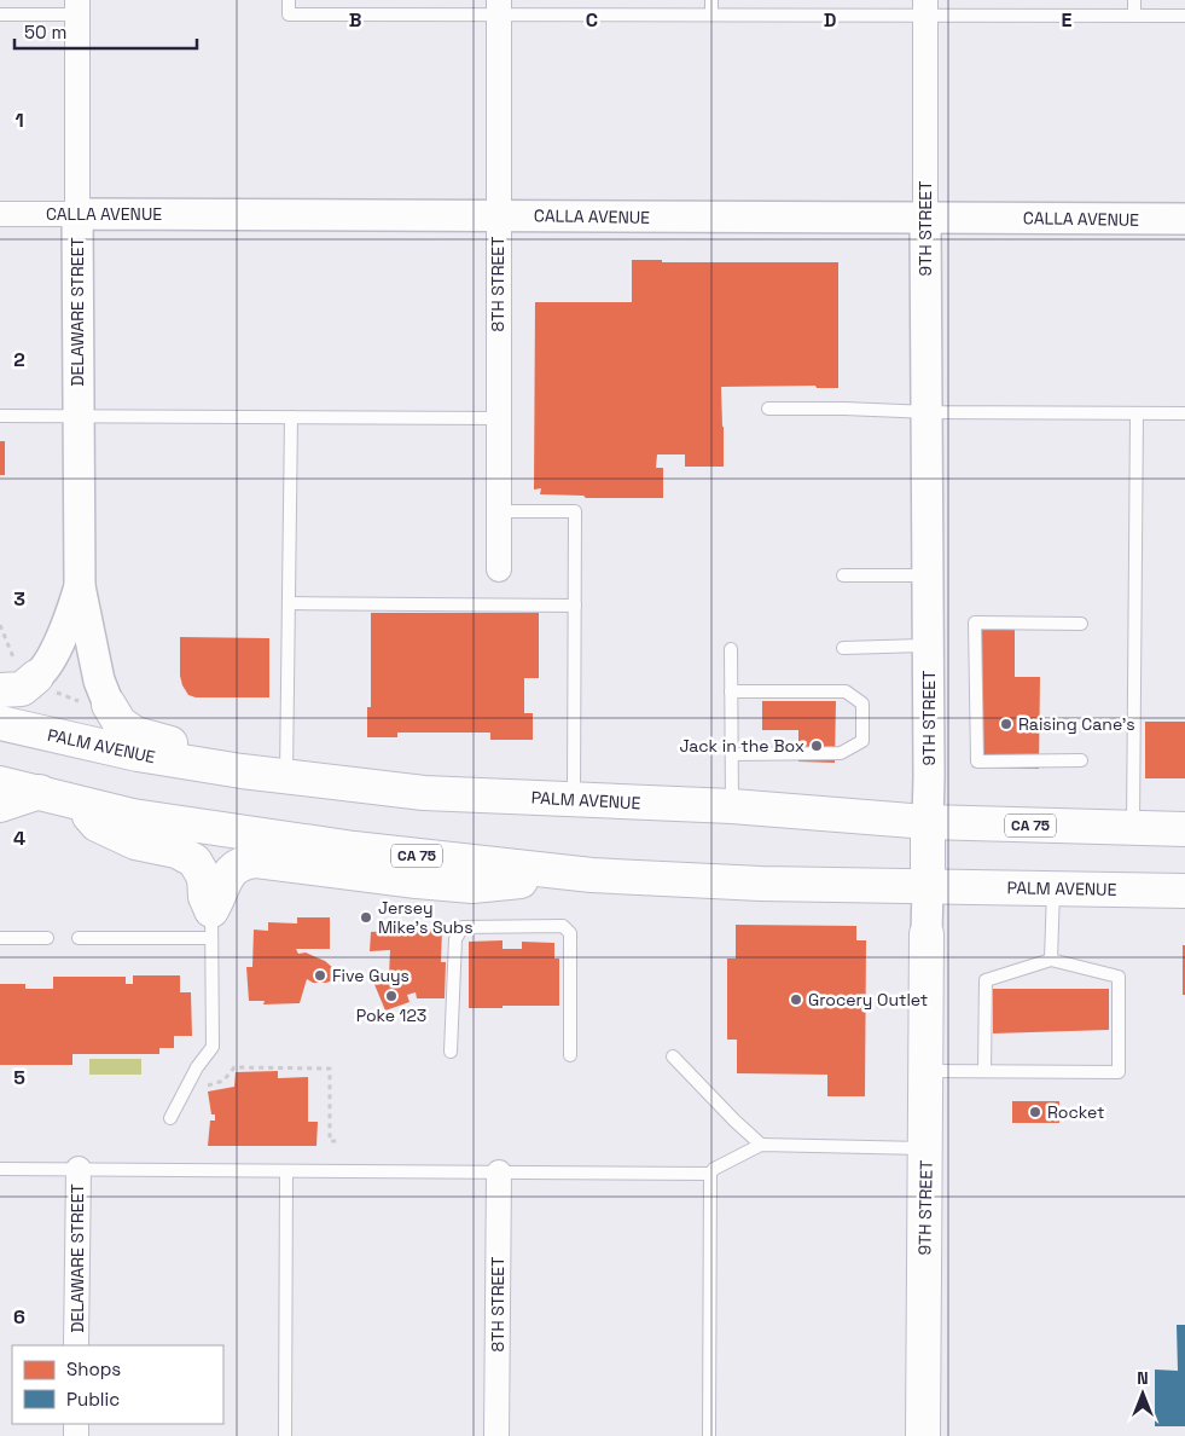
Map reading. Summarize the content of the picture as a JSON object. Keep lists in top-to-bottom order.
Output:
{
  "streets": {
    "main road": ["9TH STREET", "PALM AVENUE", "CA 75"],
    "street": ["CALLA AVENUE", "8TH STREET", "DELAWARE STREET"]
  },
  "crossings": [
    ["CALLA AVENUE", "9TH STREET"],
    ["CALLA AVENUE", "8TH STREET"],
    ["CALLA AVENUE", "DELAWARE STREET"],
    ["9TH STREET", "PALM AVENUE"]
  ],
  "places": [
    "Raising Cane's",
    "Jack in the Box",
    "Jersey Mike's Subs",
    "Five Guys",
    "Poke 123",
    "Grocery Outlet",
    "Rocket"
  ],
  "legend": ["Shops", "Public"],
  "scale_bar": "50 m",
  "north": "top",
  "grid": {
    "columns": [
      "B",
      "C",
      "D",
      "E"
    ],
    "rows": [
      "1",
      "2",
      "3",
      "4",
      "5",
      "6"
    ]
  }
}
